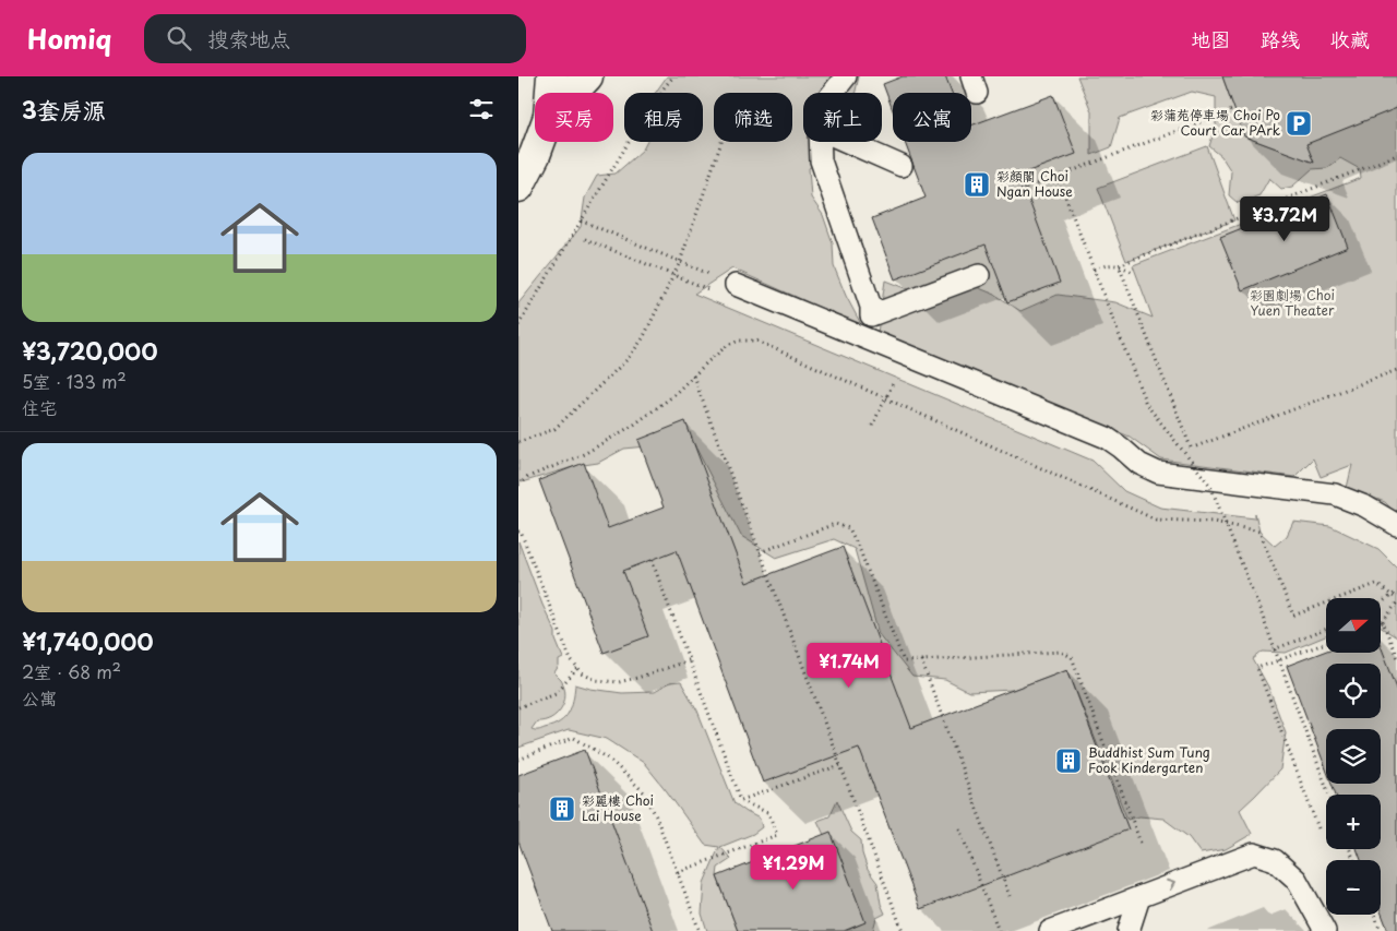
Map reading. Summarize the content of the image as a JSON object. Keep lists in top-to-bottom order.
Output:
{
  "parks": ["彩園劇場 Choi Yuen Theater"],
  "places": {
    "parking": ["彩蒲苑停車場 Choi Po Court Car PArk"],
    "building": ["彩顏閣 Choi Ngan House", "Buddhist Sum Tung Fook Kindergarten", "彩麗樓 Choi Lai House"]
  },
  "north": "right",
  "page": {
    "header": "Homiq",
    "search": "搜索地点",
    "nav": ["地图", "路线", "收藏"],
    "heading": "3套房源",
    "chip": [
      "买房",
      "租房",
      "筛选",
      "新上",
      "公寓"
    ],
    "list": [
      {
        "name": "¥3,720,000",
        "note": "5室 · 133 m² · 住宅"
      },
      {
        "name": "¥1,740,000",
        "note": "2室 · 68 m² · 公寓"
      }
    ],
    "price": ["¥3.72M", "¥1.74M", "¥1.29M"],
    "map_buttons": ["+", "−"]
  }
}
